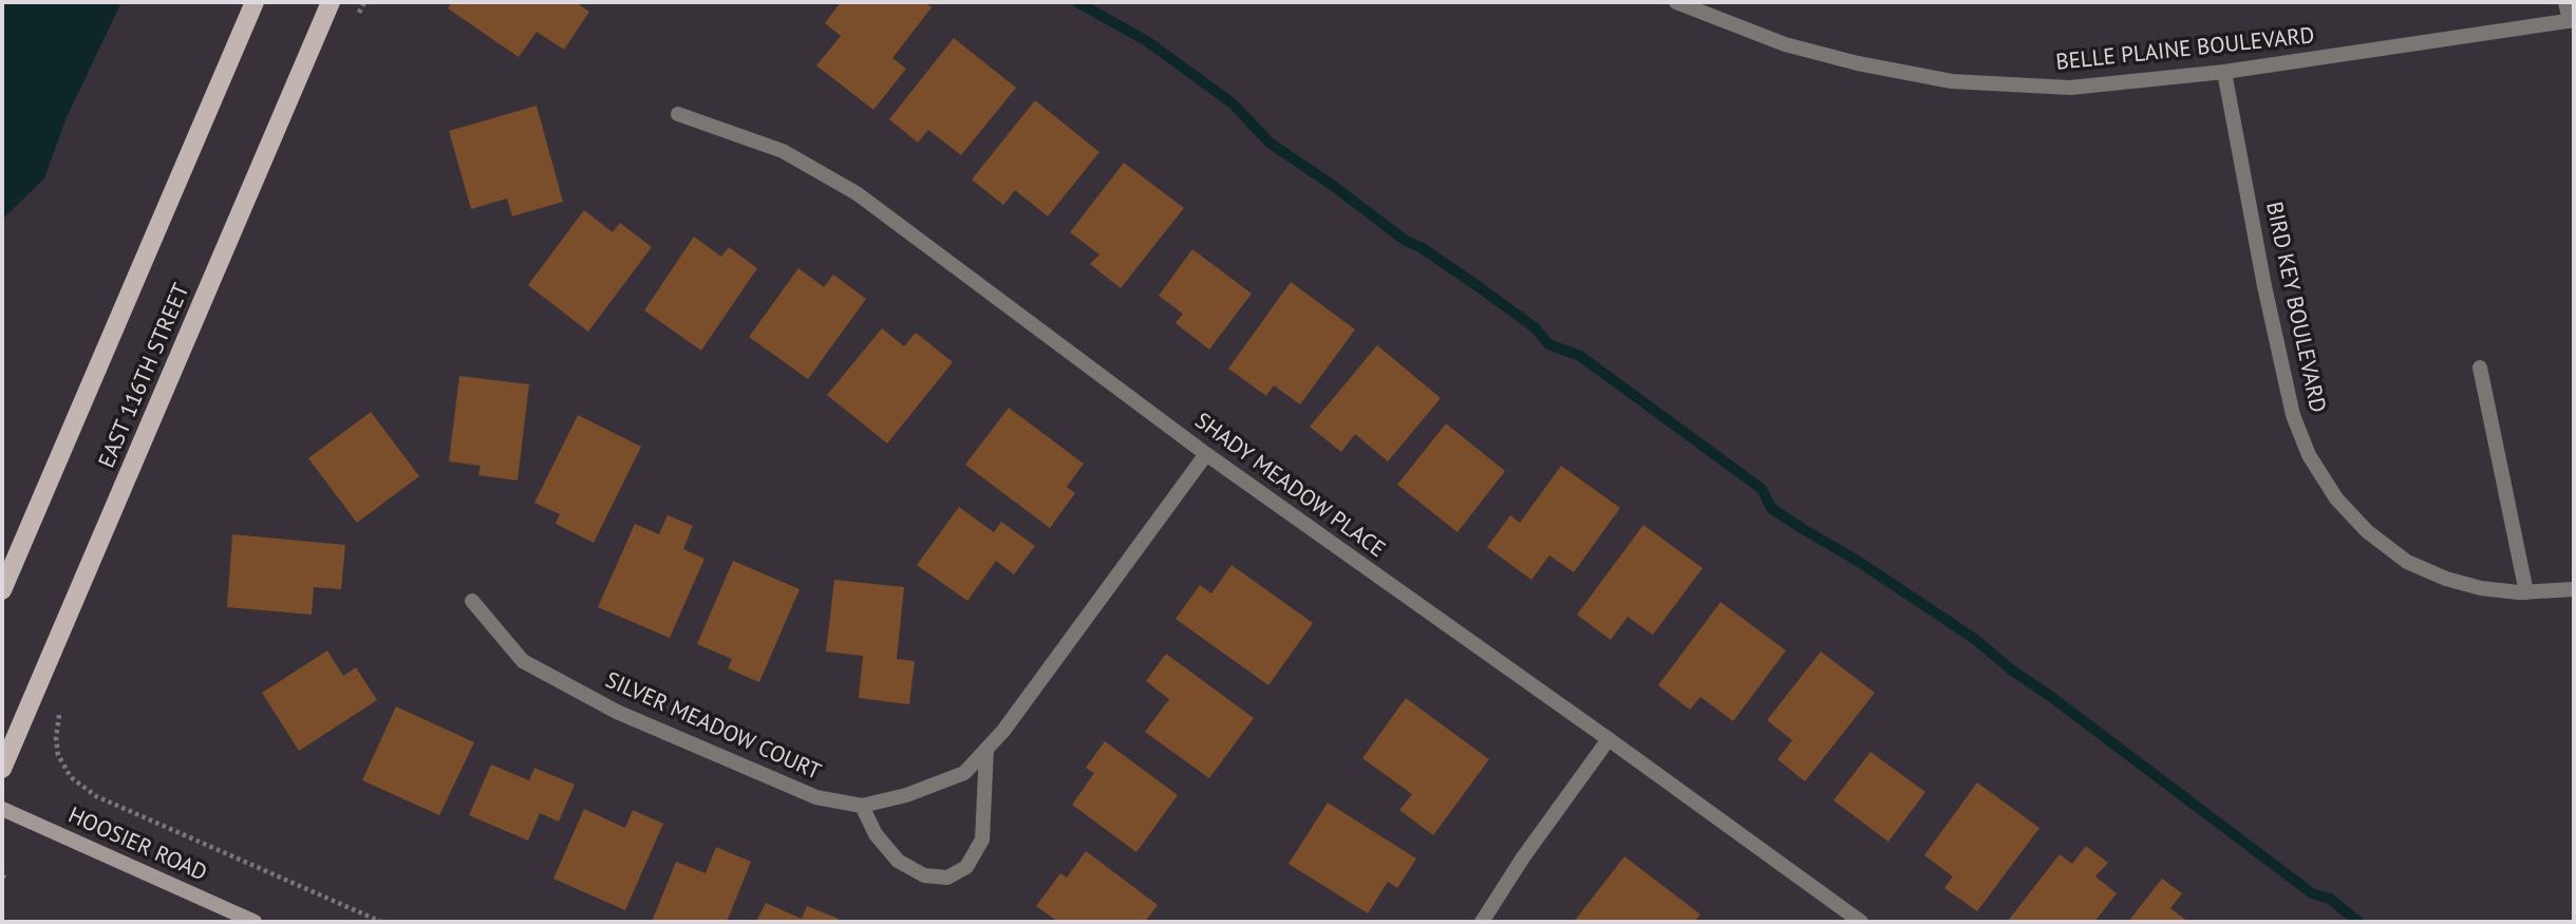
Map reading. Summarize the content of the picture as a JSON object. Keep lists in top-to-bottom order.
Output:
{
  "streets": {
    "main road": ["EAST 116TH STREET"],
    "street": [
      "BELLE PLAINE BOULEVARD",
      "BIRD KEY BOULEVARD",
      "SHADY MEADOW PLACE",
      "SILVER MEADOW COURT",
      "HOOSIER ROAD"
    ]
  },
  "crossings": [
    ["BELLE PLAINE BOULEVARD", "BIRD KEY BOULEVARD"],
    ["SHADY MEADOW PLACE", "SILVER MEADOW COURT"]
  ]
}
